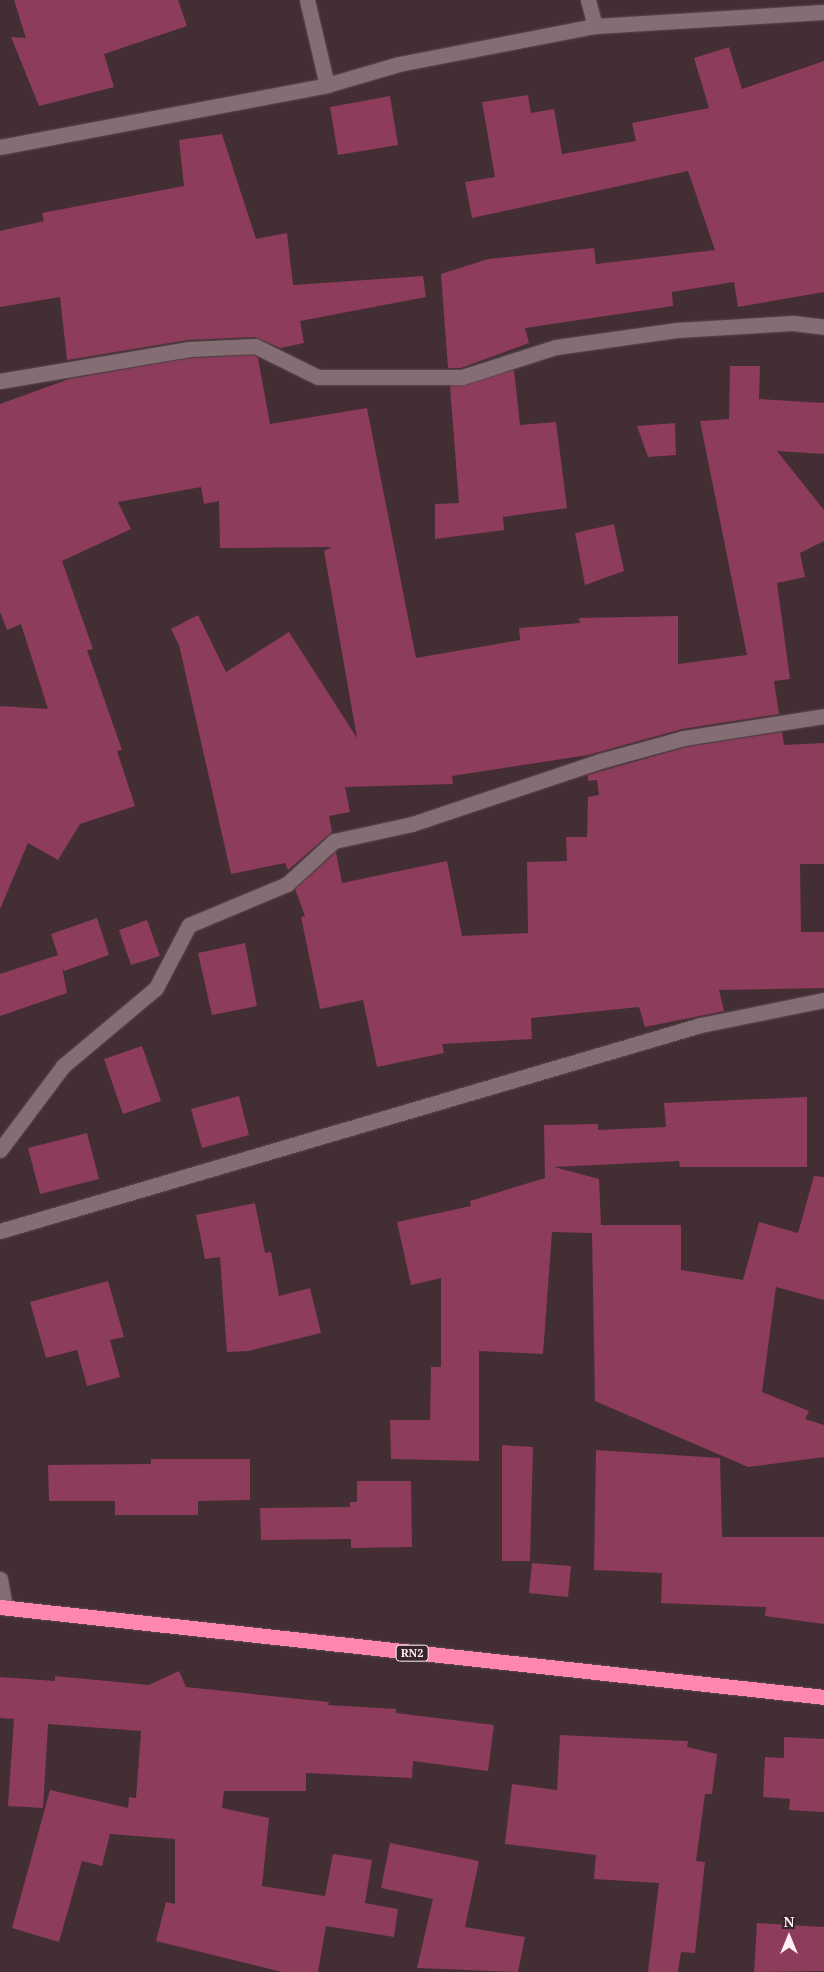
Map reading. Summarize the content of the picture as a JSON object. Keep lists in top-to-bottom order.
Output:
{
  "streets": {
    "highway": ["RN2"]
  },
  "north": "top"
}
